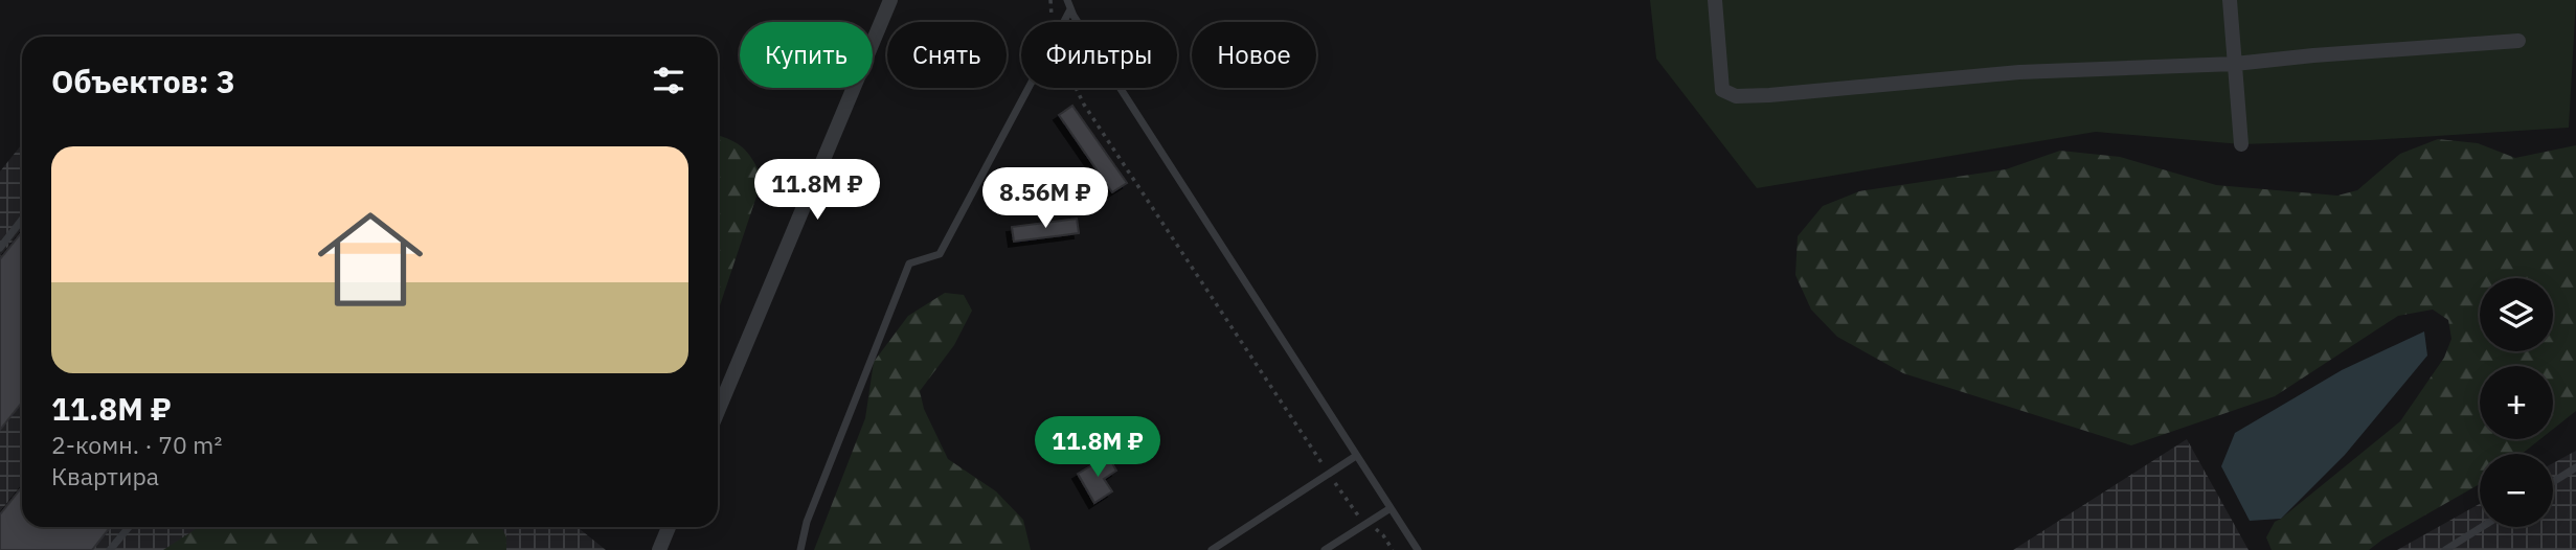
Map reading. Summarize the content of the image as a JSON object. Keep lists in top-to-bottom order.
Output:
{
  "page": {
    "chip": [
      "Купить",
      "Снять",
      "Фильтры",
      "Новое"
    ],
    "heading": "Объектов: 3",
    "list": [
      {
        "name": "11.8M ₽",
        "note": "2-комн. · 70 m² · Квартира"
      }
    ],
    "price": ["11.8M ₽", "8.56M ₽", "11.8M ₽"],
    "map_buttons": ["+", "−"]
  }
}
